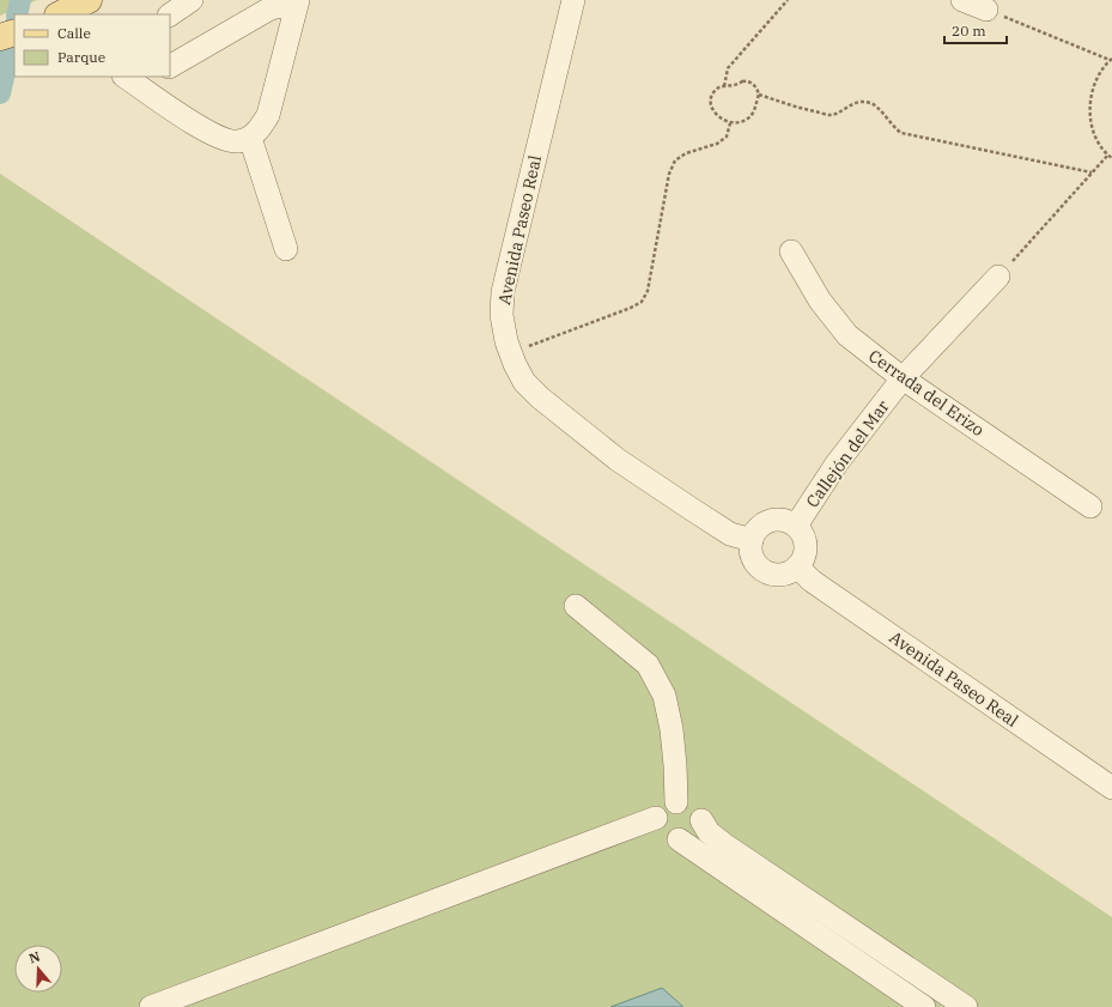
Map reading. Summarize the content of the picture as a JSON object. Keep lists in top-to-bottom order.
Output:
{
  "streets": {
    "street": ["Avenida Paseo Real", "Cerrada del Erizo", "Callejón del Mar"]
  },
  "crossings": [
    ["Avenida Paseo Real", "Callejón del Mar"],
    ["Cerrada del Erizo", "Callejón del Mar"]
  ],
  "legend": ["Calle", "Parque"],
  "scale_bar": "20 m",
  "north": "top"
}
